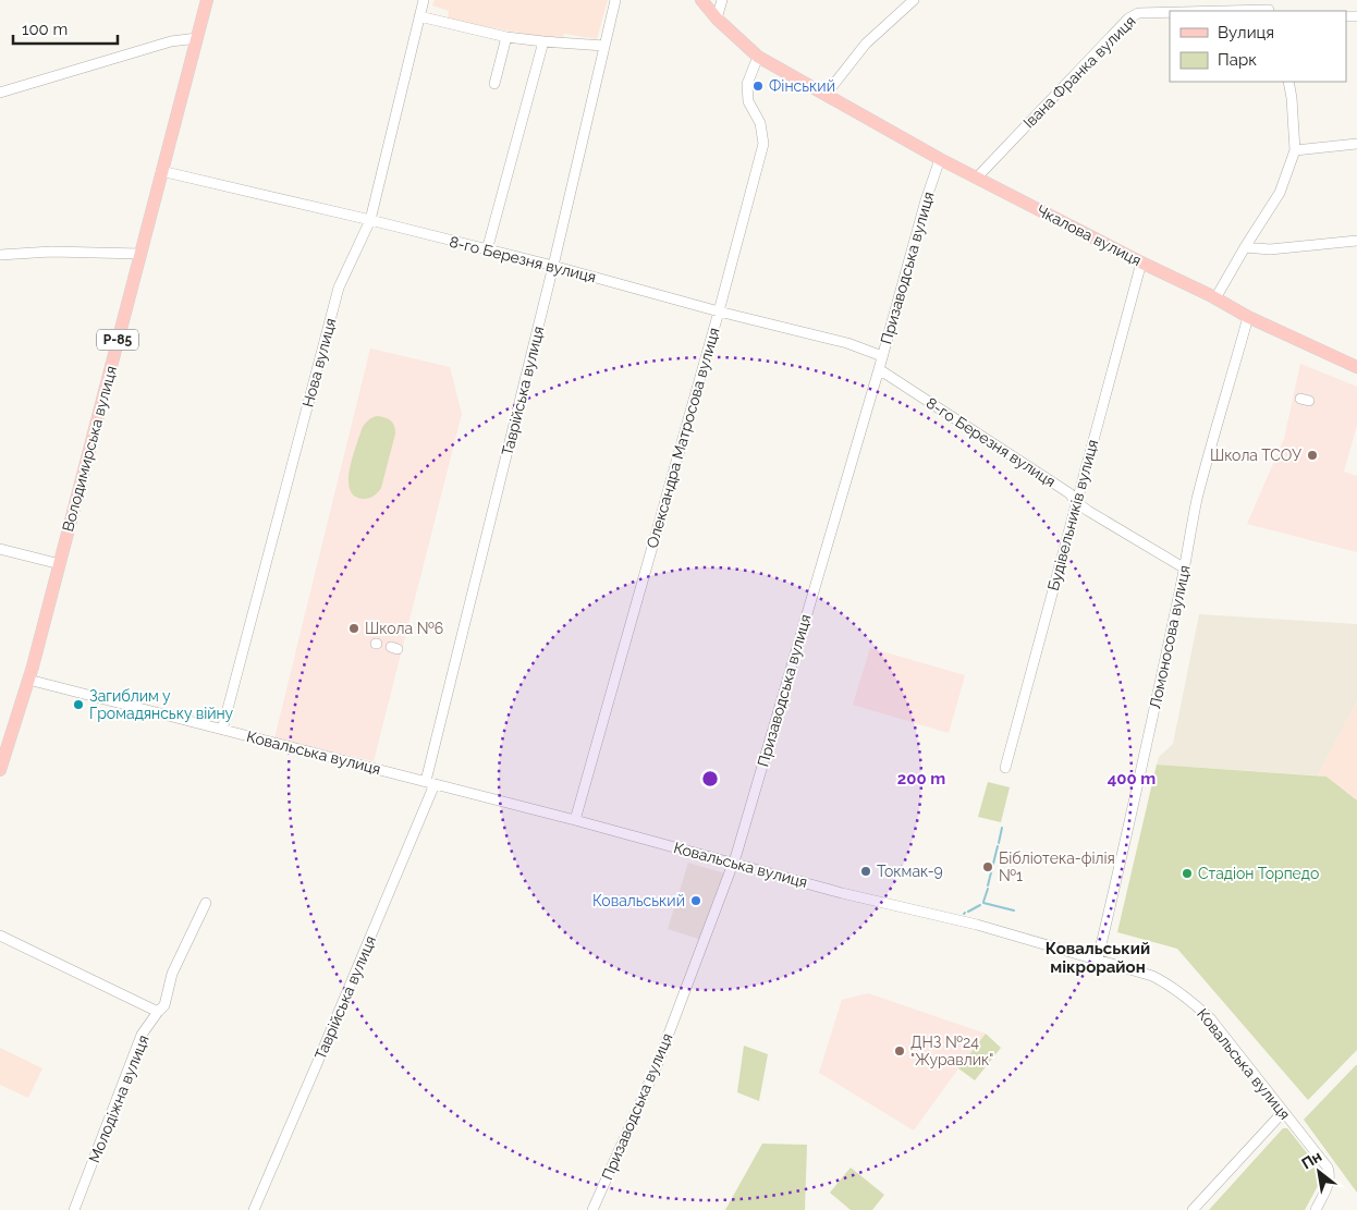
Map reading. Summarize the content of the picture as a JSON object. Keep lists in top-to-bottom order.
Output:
{
  "streets": {
    "main road": ["Чкалова вулиця", "Р-85", "Володимирська вулиця"],
    "street": [
      "Івана Франка вулиця",
      "8-го Березня вулиця",
      "Призаводська вулиця",
      "Нова вулиця",
      "Таврійська вулиця",
      "Олександра Матросова вулиця",
      "Будівельників вулиця",
      "Ломоносова вулиця",
      "Ковальська вулиця",
      "Молодіжна вулиця"
    ]
  },
  "crossings": [
    ["Івана Франка вулиця", "Чкалова вулиця"],
    ["Чкалова вулиця", "Призаводська вулиця"],
    ["Чкалова вулиця", "Олександра Матросова вулиця"],
    ["Чкалова вулиця", "Будівельників вулиця"],
    ["Чкалова вулиця", "Ломоносова вулиця"],
    ["8-го Березня вулиця", "Призаводська вулиця"],
    ["8-го Березня вулиця", "Нова вулиця"],
    ["8-го Березня вулиця", "Таврійська вулиця"],
    ["8-го Березня вулиця", "Олександра Матросова вулиця"],
    ["8-го Березня вулиця", "Володимирська вулиця"],
    ["8-го Березня вулиця", "Будівельників вулиця"],
    ["8-го Березня вулиця", "Ломоносова вулиця"],
    ["Призаводська вулиця", "Ковальська вулиця"],
    ["Нова вулиця", "Ковальська вулиця"],
    ["Таврійська вулиця", "Ковальська вулиця"],
    ["Олександра Матросова вулиця", "Ковальська вулиця"],
    ["Володимирська вулиця", "Ковальська вулиця"],
    ["Ломоносова вулиця", "Ковальська вулиця"]
  ],
  "districts": ["Ковальський мікрорайон"],
  "places": [
    "Фінський",
    "Школа ТСОУ",
    "Школа №6",
    "Загиблим у Громадянську війну",
    "Бібліотека-філія №1",
    "Токмак-9",
    "Стадіон Торпедо",
    "Ковальський",
    "ДНЗ №24 \"Журавлик\""
  ],
  "legend": ["Вулиця", "Парк"],
  "scale_bar": "100 m",
  "north": "top left",
  "rings": ["200 m", "400 m"]
}
